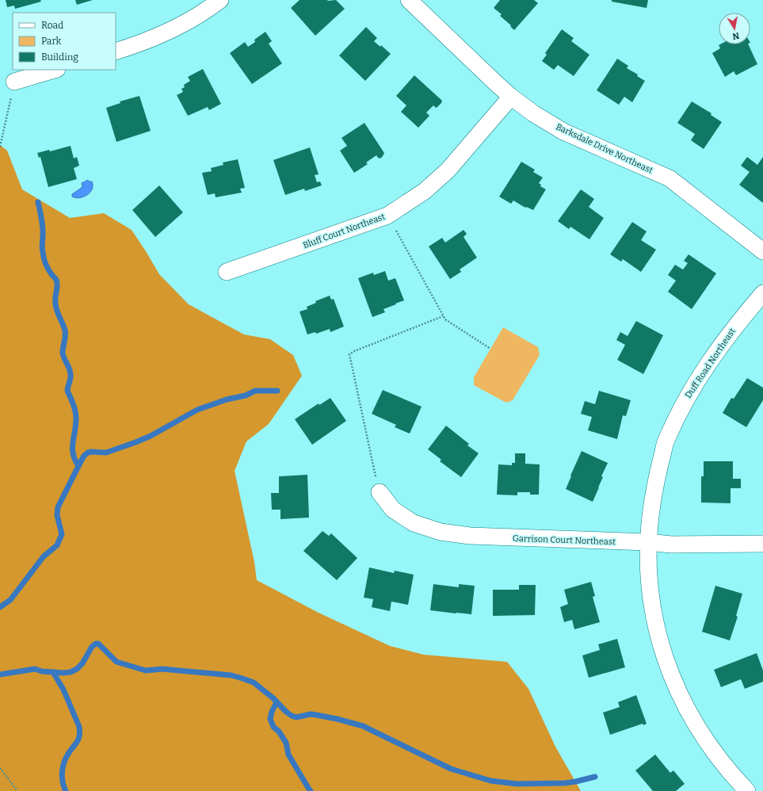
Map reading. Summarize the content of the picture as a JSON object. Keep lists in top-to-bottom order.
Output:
{
  "streets": {
    "street": [
      "Barksdale Drive Northeast",
      "Bluff Court Northeast",
      "Duff Road Northeast",
      "Garrison Court Northeast"
    ]
  },
  "crossings": [
    ["Barksdale Drive Northeast", "Bluff Court Northeast"],
    ["Duff Road Northeast", "Garrison Court Northeast"]
  ],
  "legend": ["Road", "Park", "Building"],
  "north": "bottom"
}
